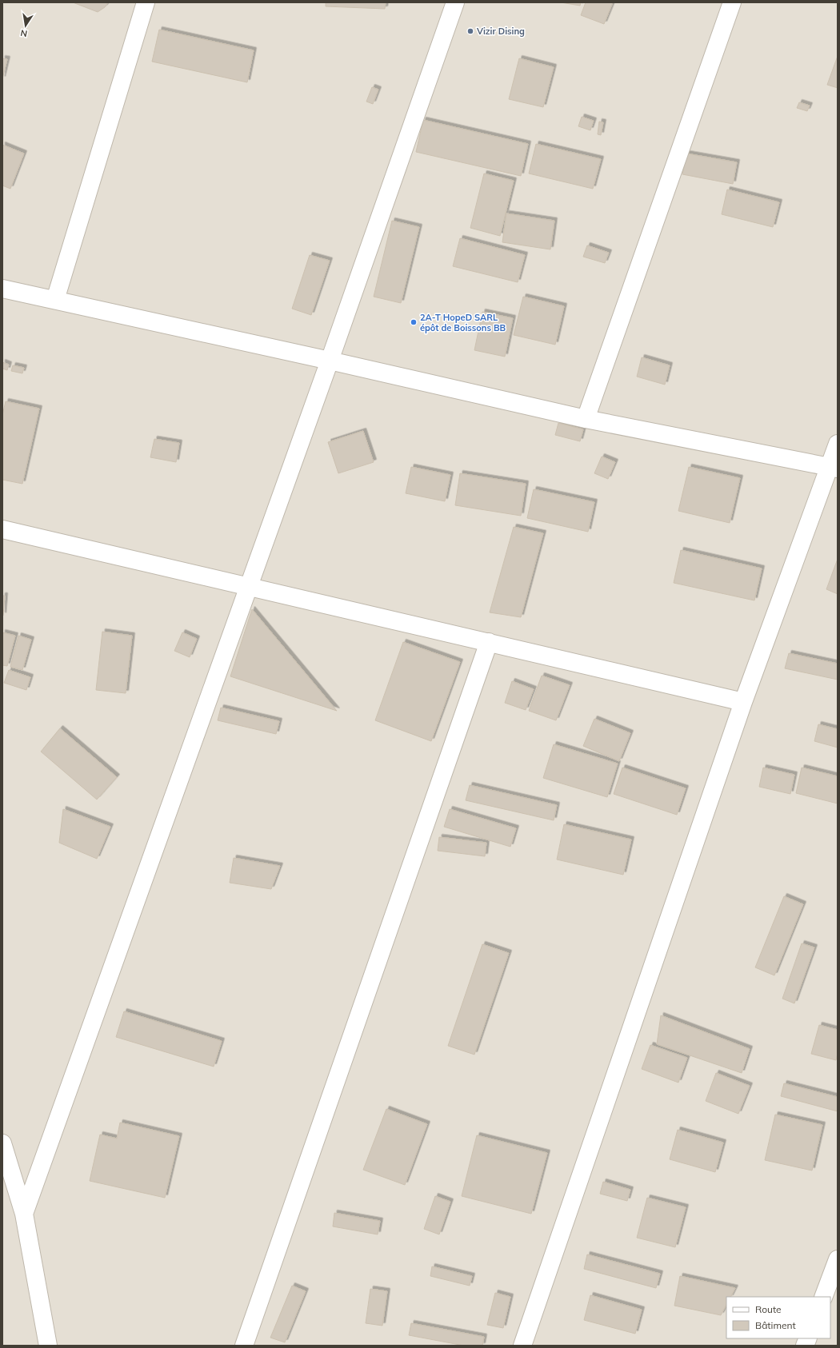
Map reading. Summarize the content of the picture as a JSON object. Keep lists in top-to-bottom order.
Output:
{
  "places": ["Vizir Dising", "2A-T HopeD SARL épôt de Boissons BB"],
  "legend": ["Route", "Bâtiment"],
  "north": "bottom"
}
